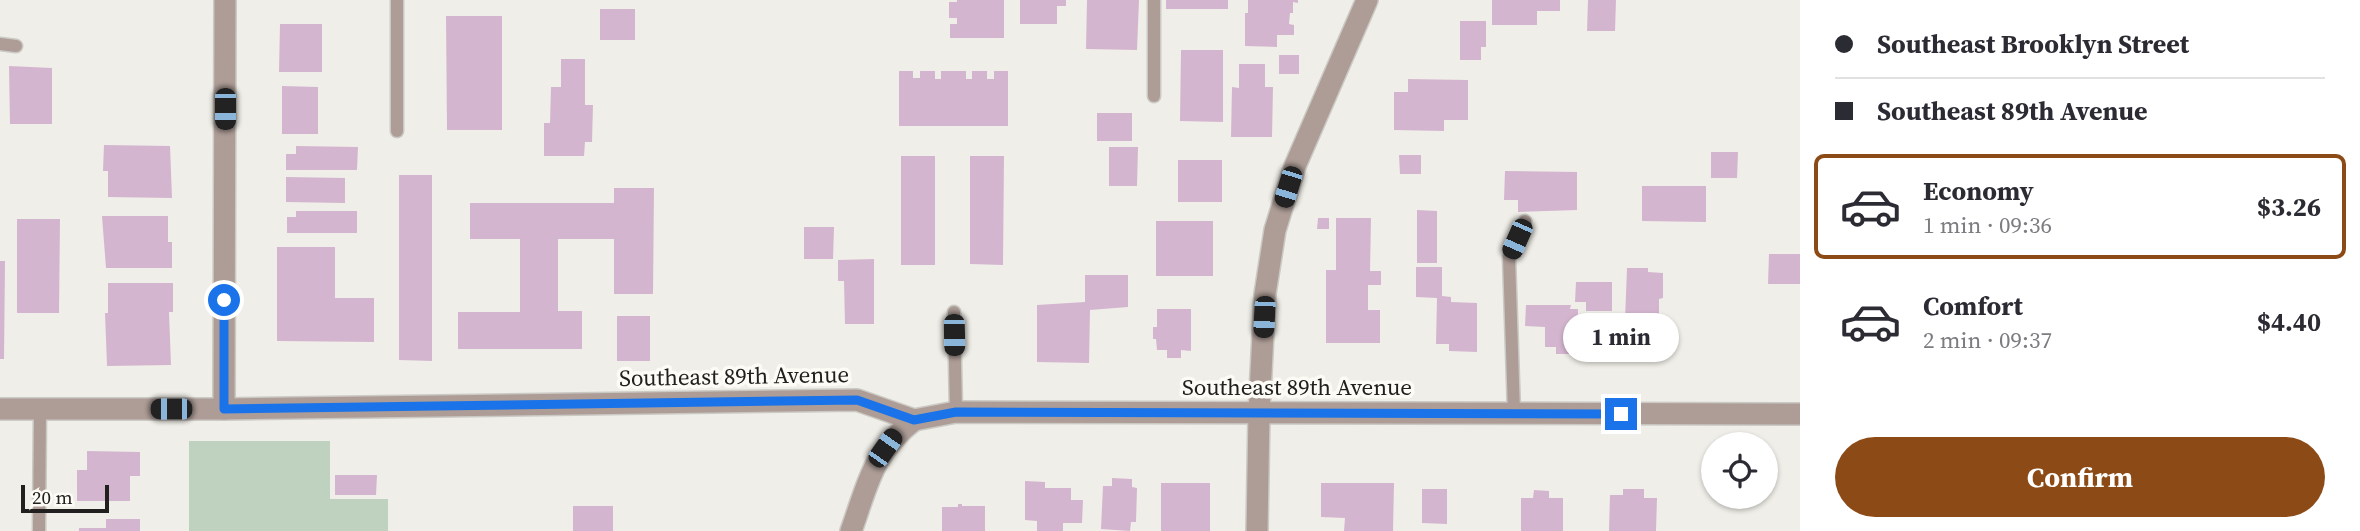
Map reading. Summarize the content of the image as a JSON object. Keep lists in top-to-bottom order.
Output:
{
  "streets": {
    "street": ["Southeast 89th Avenue"]
  },
  "scale_bar": "20 m",
  "page": {
    "banner": ["Southeast Brooklyn Street", "Southeast 89th Avenue"],
    "list": [
      {
        "name": "Economy",
        "note": "1 min · 09:36",
        "value": "$3.26"
      },
      {
        "name": "Comfort",
        "note": "2 min · 09:37",
        "value": "$4.40"
      }
    ],
    "bubble": "1 min",
    "buttons": "Confirm",
    "scale": "20 m"
  }
}
